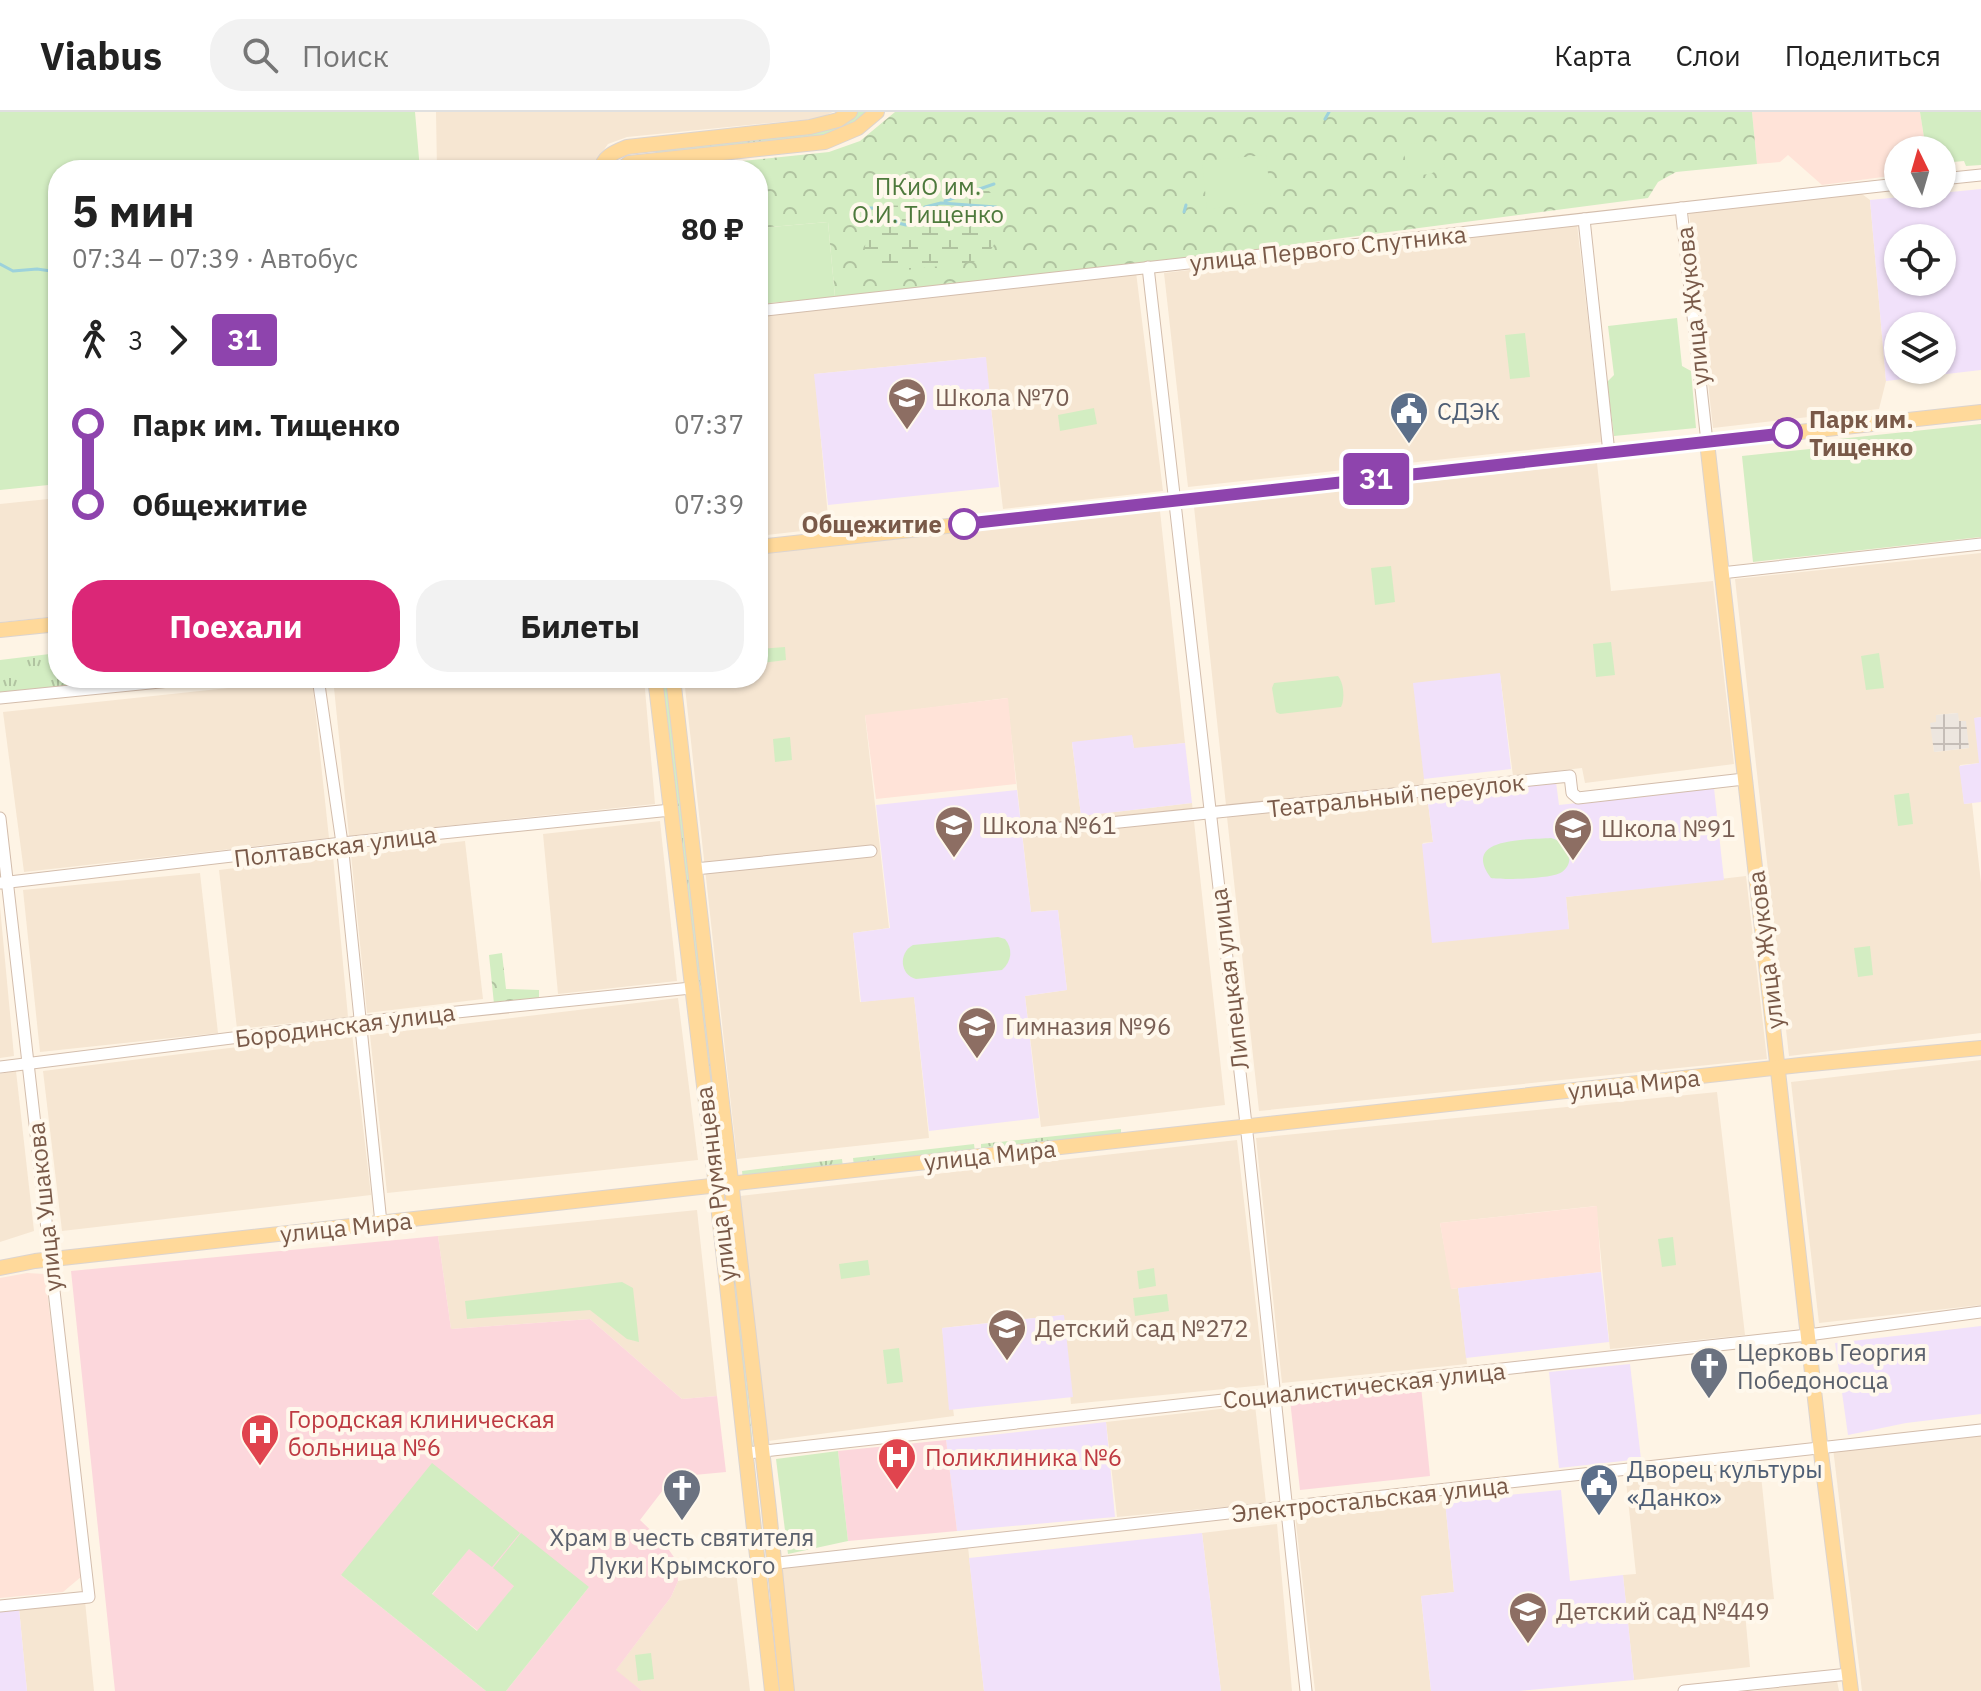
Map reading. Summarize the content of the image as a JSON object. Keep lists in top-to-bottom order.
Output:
{
  "streets": {
    "main road": ["улица Жукова", "улица Мира", "улица Румянцева"],
    "street": [
      "улица Первого Спутника",
      "Театральный переулок",
      "Полтавская улица",
      "Липецкая улица",
      "Бородинская улица",
      "улица Ушакова",
      "Социалистическая улица",
      "Электростальская улица"
    ]
  },
  "crossings": [
    ["улица Первого Спутника", "улица Жукова"],
    ["улица Первого Спутника", "Липецкая улица"],
    ["улица Жукова", "Театральный переулок"],
    ["улица Жукова", "улица Мира"],
    ["улица Жукова", "Социалистическая улица"],
    ["улица Жукова", "Электростальская улица"],
    ["Театральный переулок", "Липецкая улица"],
    ["Полтавская улица", "улица Румянцева"],
    ["Полтавская улица", "улица Ушакова"],
    ["Липецкая улица", "улица Мира"],
    ["Липецкая улица", "Социалистическая улица"],
    ["Липецкая улица", "Электростальская улица"],
    ["Бородинская улица", "улица Румянцева"],
    ["Бородинская улица", "улица Ушакова"],
    ["улица Мира", "улица Румянцева"],
    ["улица Мира", "улица Ушакова"],
    ["улица Румянцева", "Социалистическая улица"],
    ["улица Румянцева", "Электростальская улица"]
  ],
  "parks": ["ПКиО им. О.И. Тищенко"],
  "places": {
    "school or university": [
      "Школа №70",
      "Школа №61",
      "Школа №91",
      "Гимназия №96",
      "Детский сад №272",
      "Детский сад №449"
    ],
    "other": ["Парк им. Тищенко", "Общежитие"],
    "public building": ["СДЭК", "Дворец культуры «Данко»"],
    "church": ["Церковь Георгия Победоносца", "Храм в честь святителя Луки Крымского"],
    "hospital": ["Городская клиническая больница №6", "Поликлиника №6"]
  },
  "lines": ["bus line 31"],
  "north": "top",
  "page": {
    "header": "Viabus",
    "search": "Поиск",
    "nav": ["Карта", "Слои", "Поделиться"],
    "on_map": "31",
    "heading": ["5 мин", "07:34 – 07:39 · Автобус", "80 ₽"],
    "legs": ["3", "31"],
    "list": [
      {
        "name": "Парк им. Тищенко",
        "value": "07:37"
      },
      {
        "name": "Общежитие",
        "value": "07:39"
      }
    ],
    "buttons": ["Поехали", "Билеты"]
  }
}
